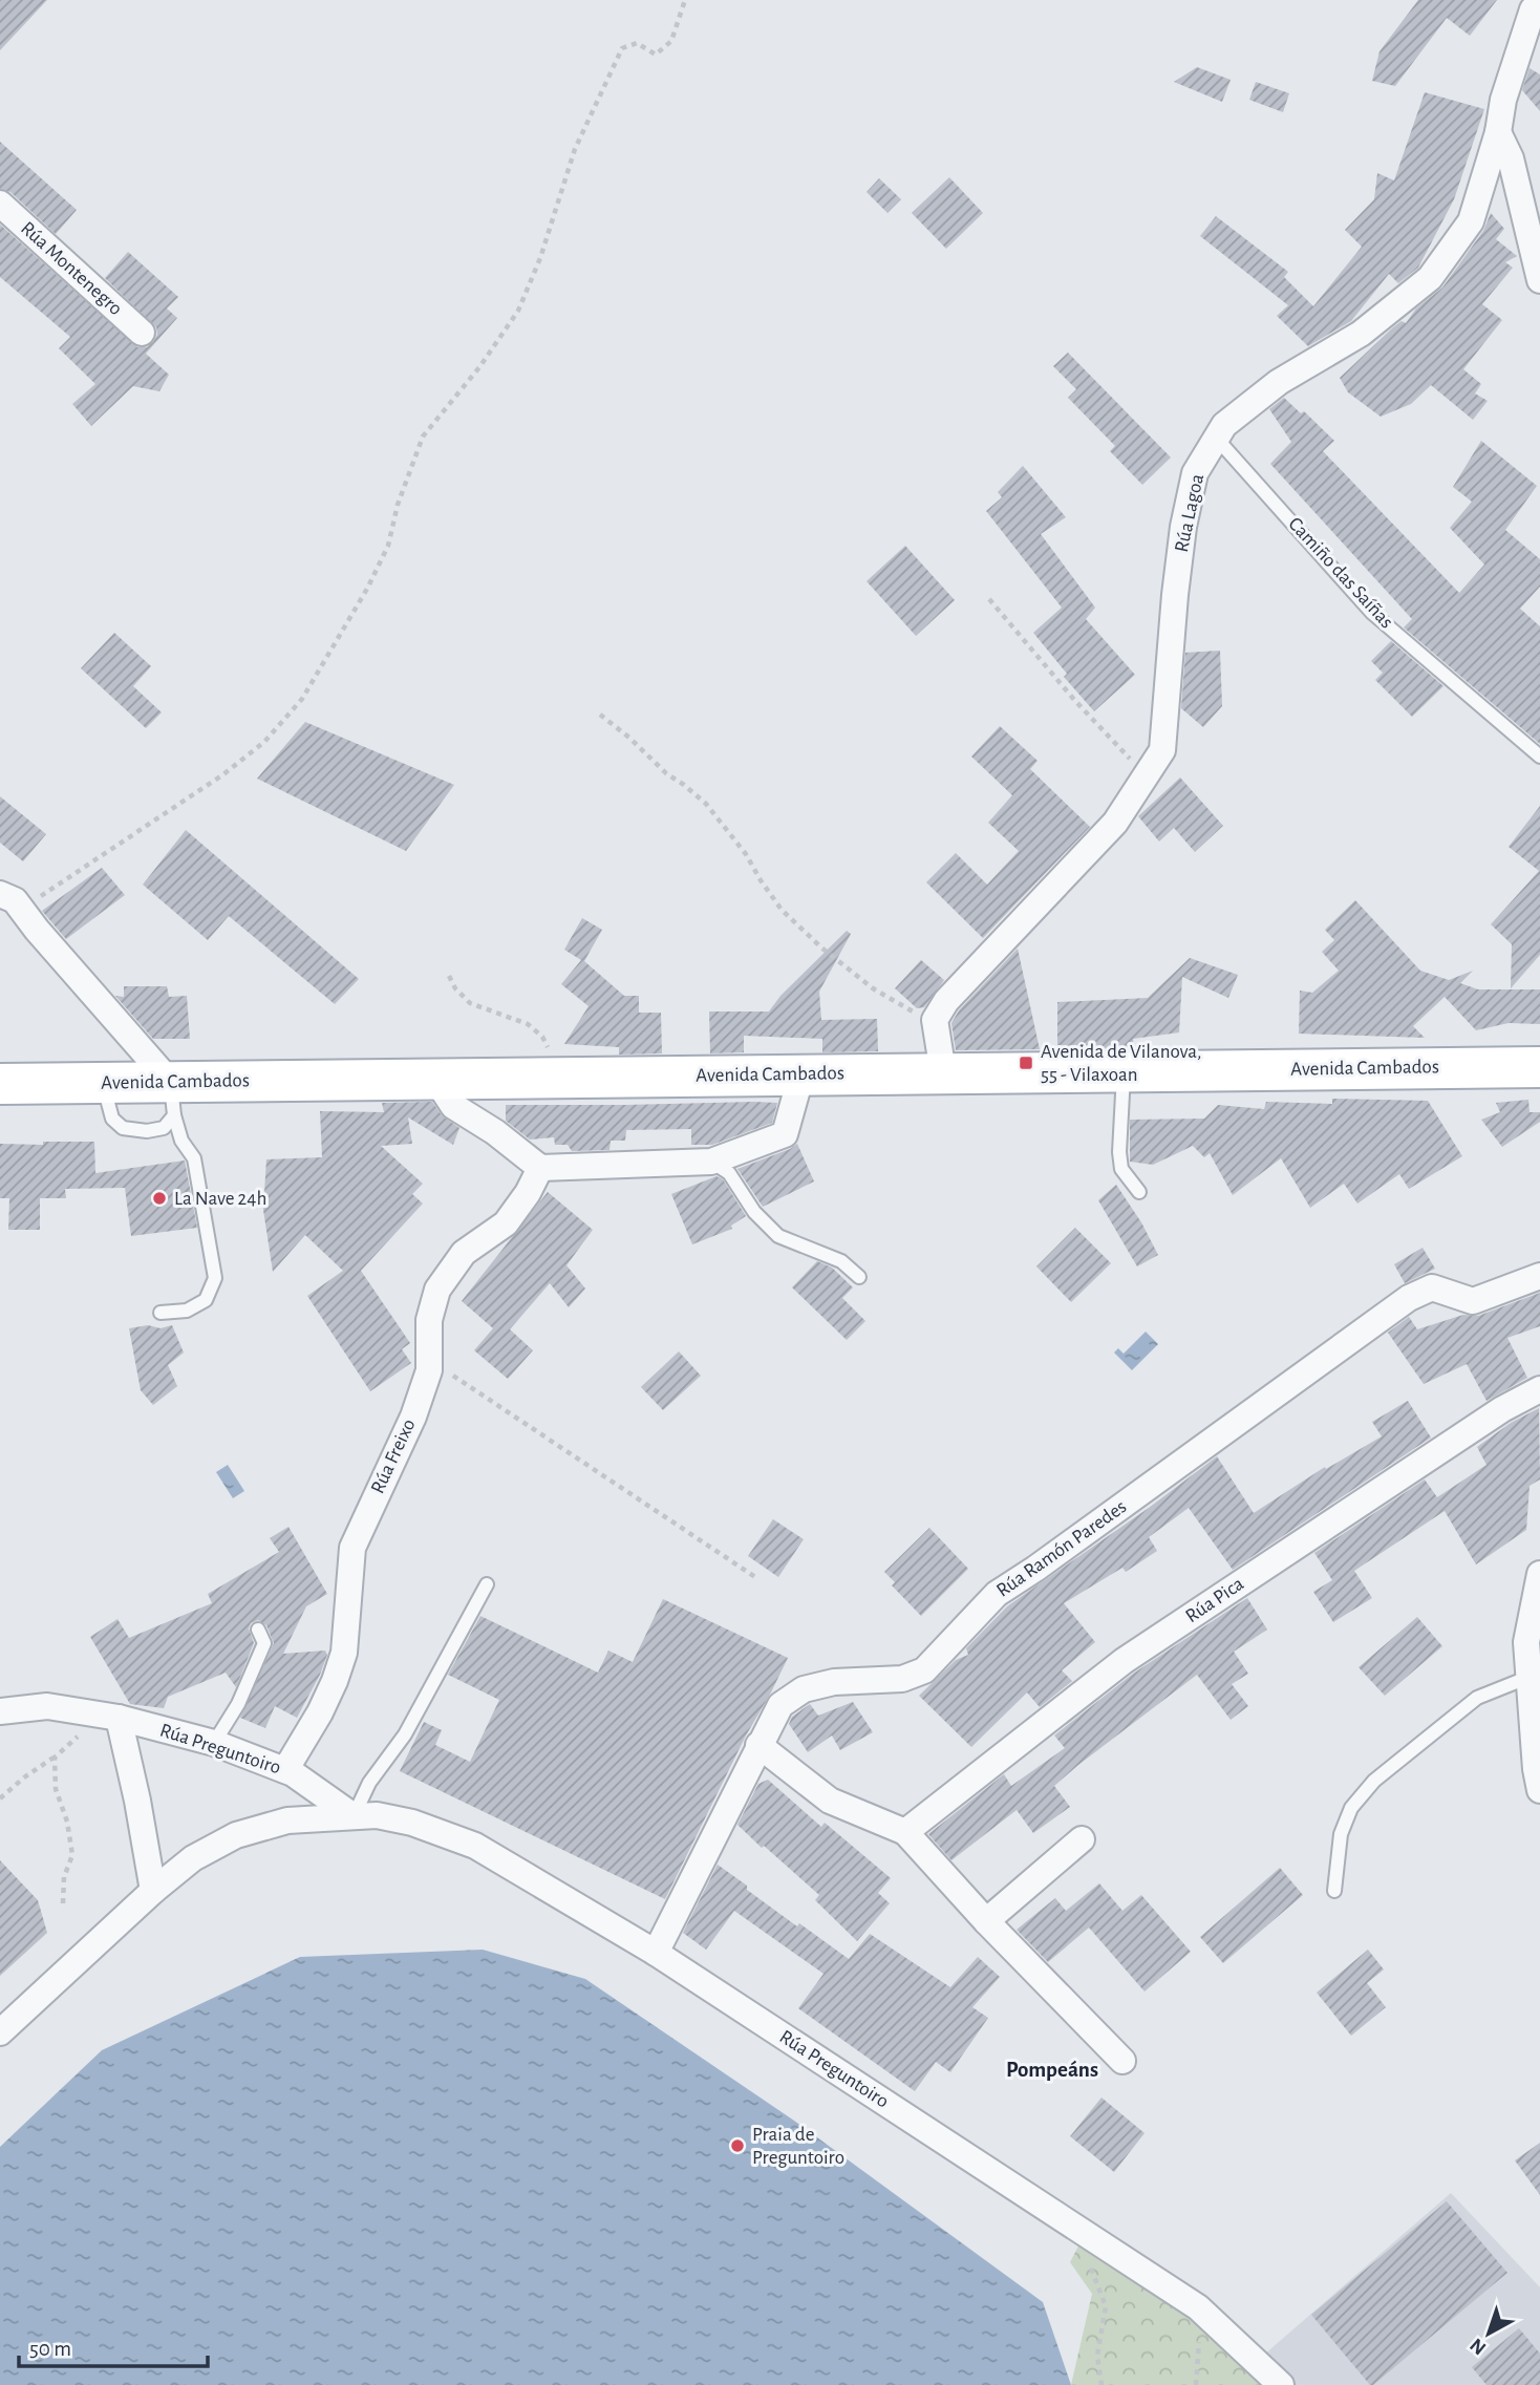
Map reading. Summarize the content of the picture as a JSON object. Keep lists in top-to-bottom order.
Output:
{
  "streets": {
    "main road": ["Avenida Cambados"],
    "street": [
      "Rúa Montenegro",
      "Rúa Lagoa",
      "Rúa Freixo",
      "Rúa Ramón Paredes",
      "Rúa Pica",
      "Rúa Preguntoiro"
    ],
    "lane": ["Camiño das Saíñas"]
  },
  "crossings": [
    ["Rúa Lagoa", "Camiño das Saíñas"],
    ["Rúa Freixo", "Rúa Preguntoiro"],
    ["Rúa Ramón Paredes", "Rúa Preguntoiro"]
  ],
  "districts": ["Pompeáns"],
  "places": {
    "transit": ["Avenida de Vilanova, 55 - Vilaxoan"],
    "other": ["La Nave 24h", "Praia de Preguntoiro"]
  },
  "scale_bar": "50 m",
  "north": "bottom left"
}
